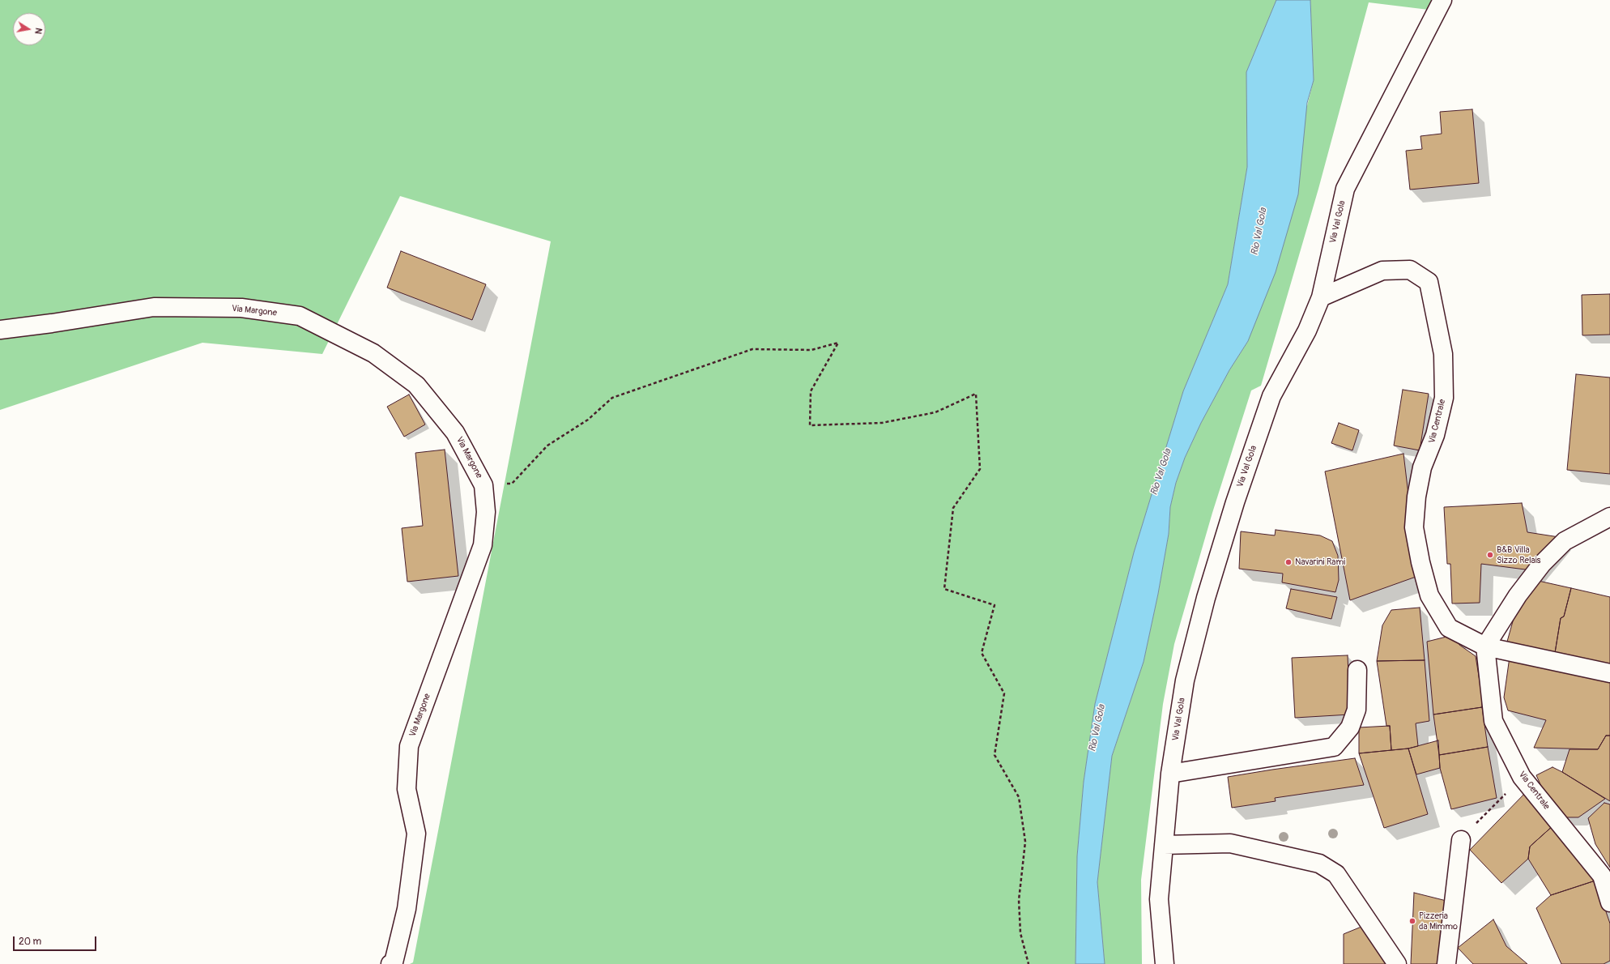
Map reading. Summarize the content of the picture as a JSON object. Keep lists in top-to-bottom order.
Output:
{
  "streets": {
    "street": ["Via Val Gola", "Via Margone", "Via Centrale"]
  },
  "crossings": [
    ["Via Val Gola", "Via Centrale"]
  ],
  "water": ["Rio Val Gola"],
  "places": ["B&B Villa Sizzo Relais", "Navarini Rami", "Pizzeria da Mimmo"],
  "scale_bar": "20 m",
  "north": "right"
}
